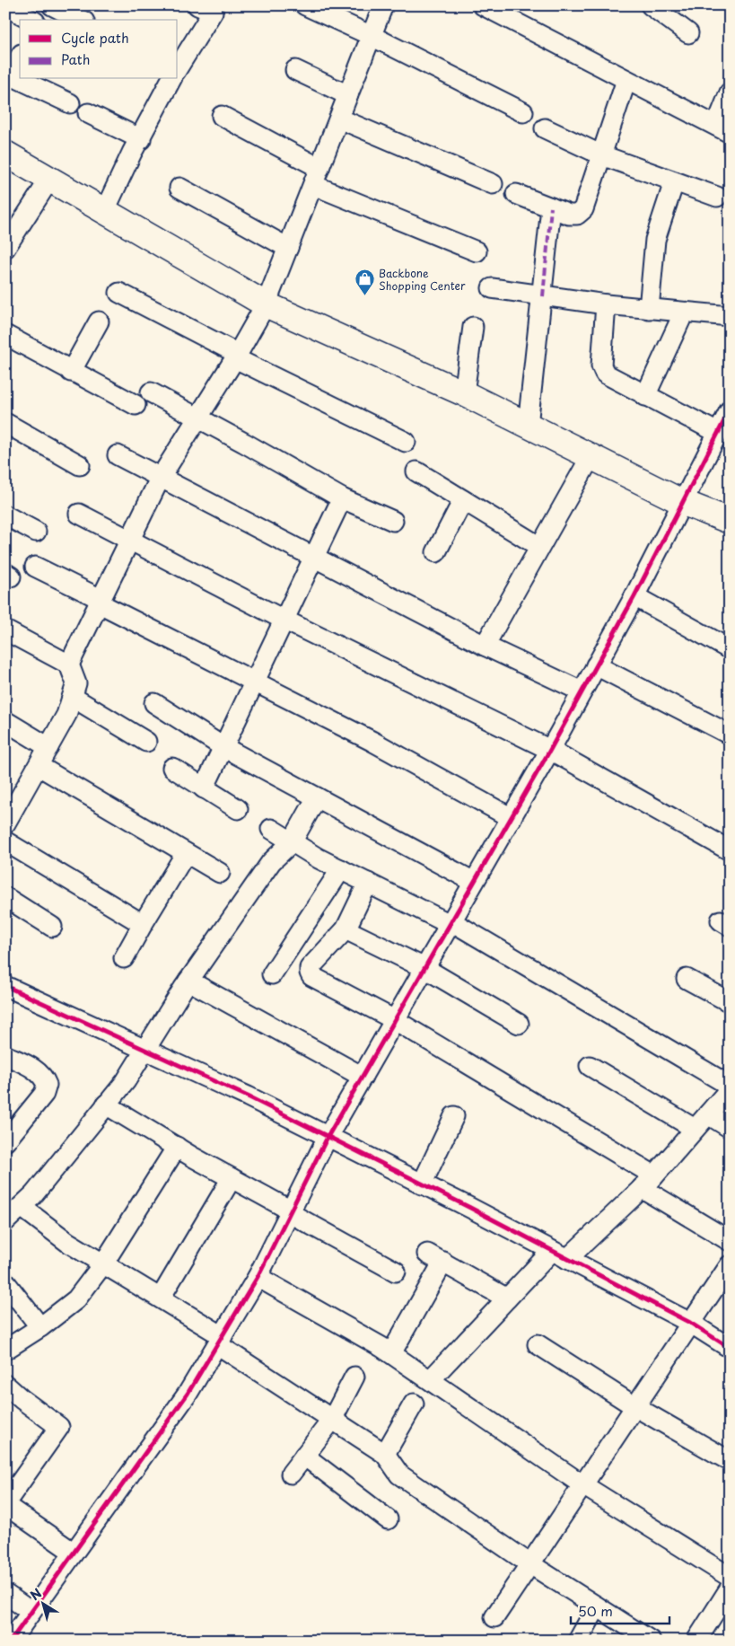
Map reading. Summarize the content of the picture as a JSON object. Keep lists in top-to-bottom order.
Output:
{
  "places": {
    "shop": ["Backbone Shopping Center"]
  },
  "legend": ["Cycle path", "Path"],
  "scale_bar": "50 m",
  "north": "top left"
}
